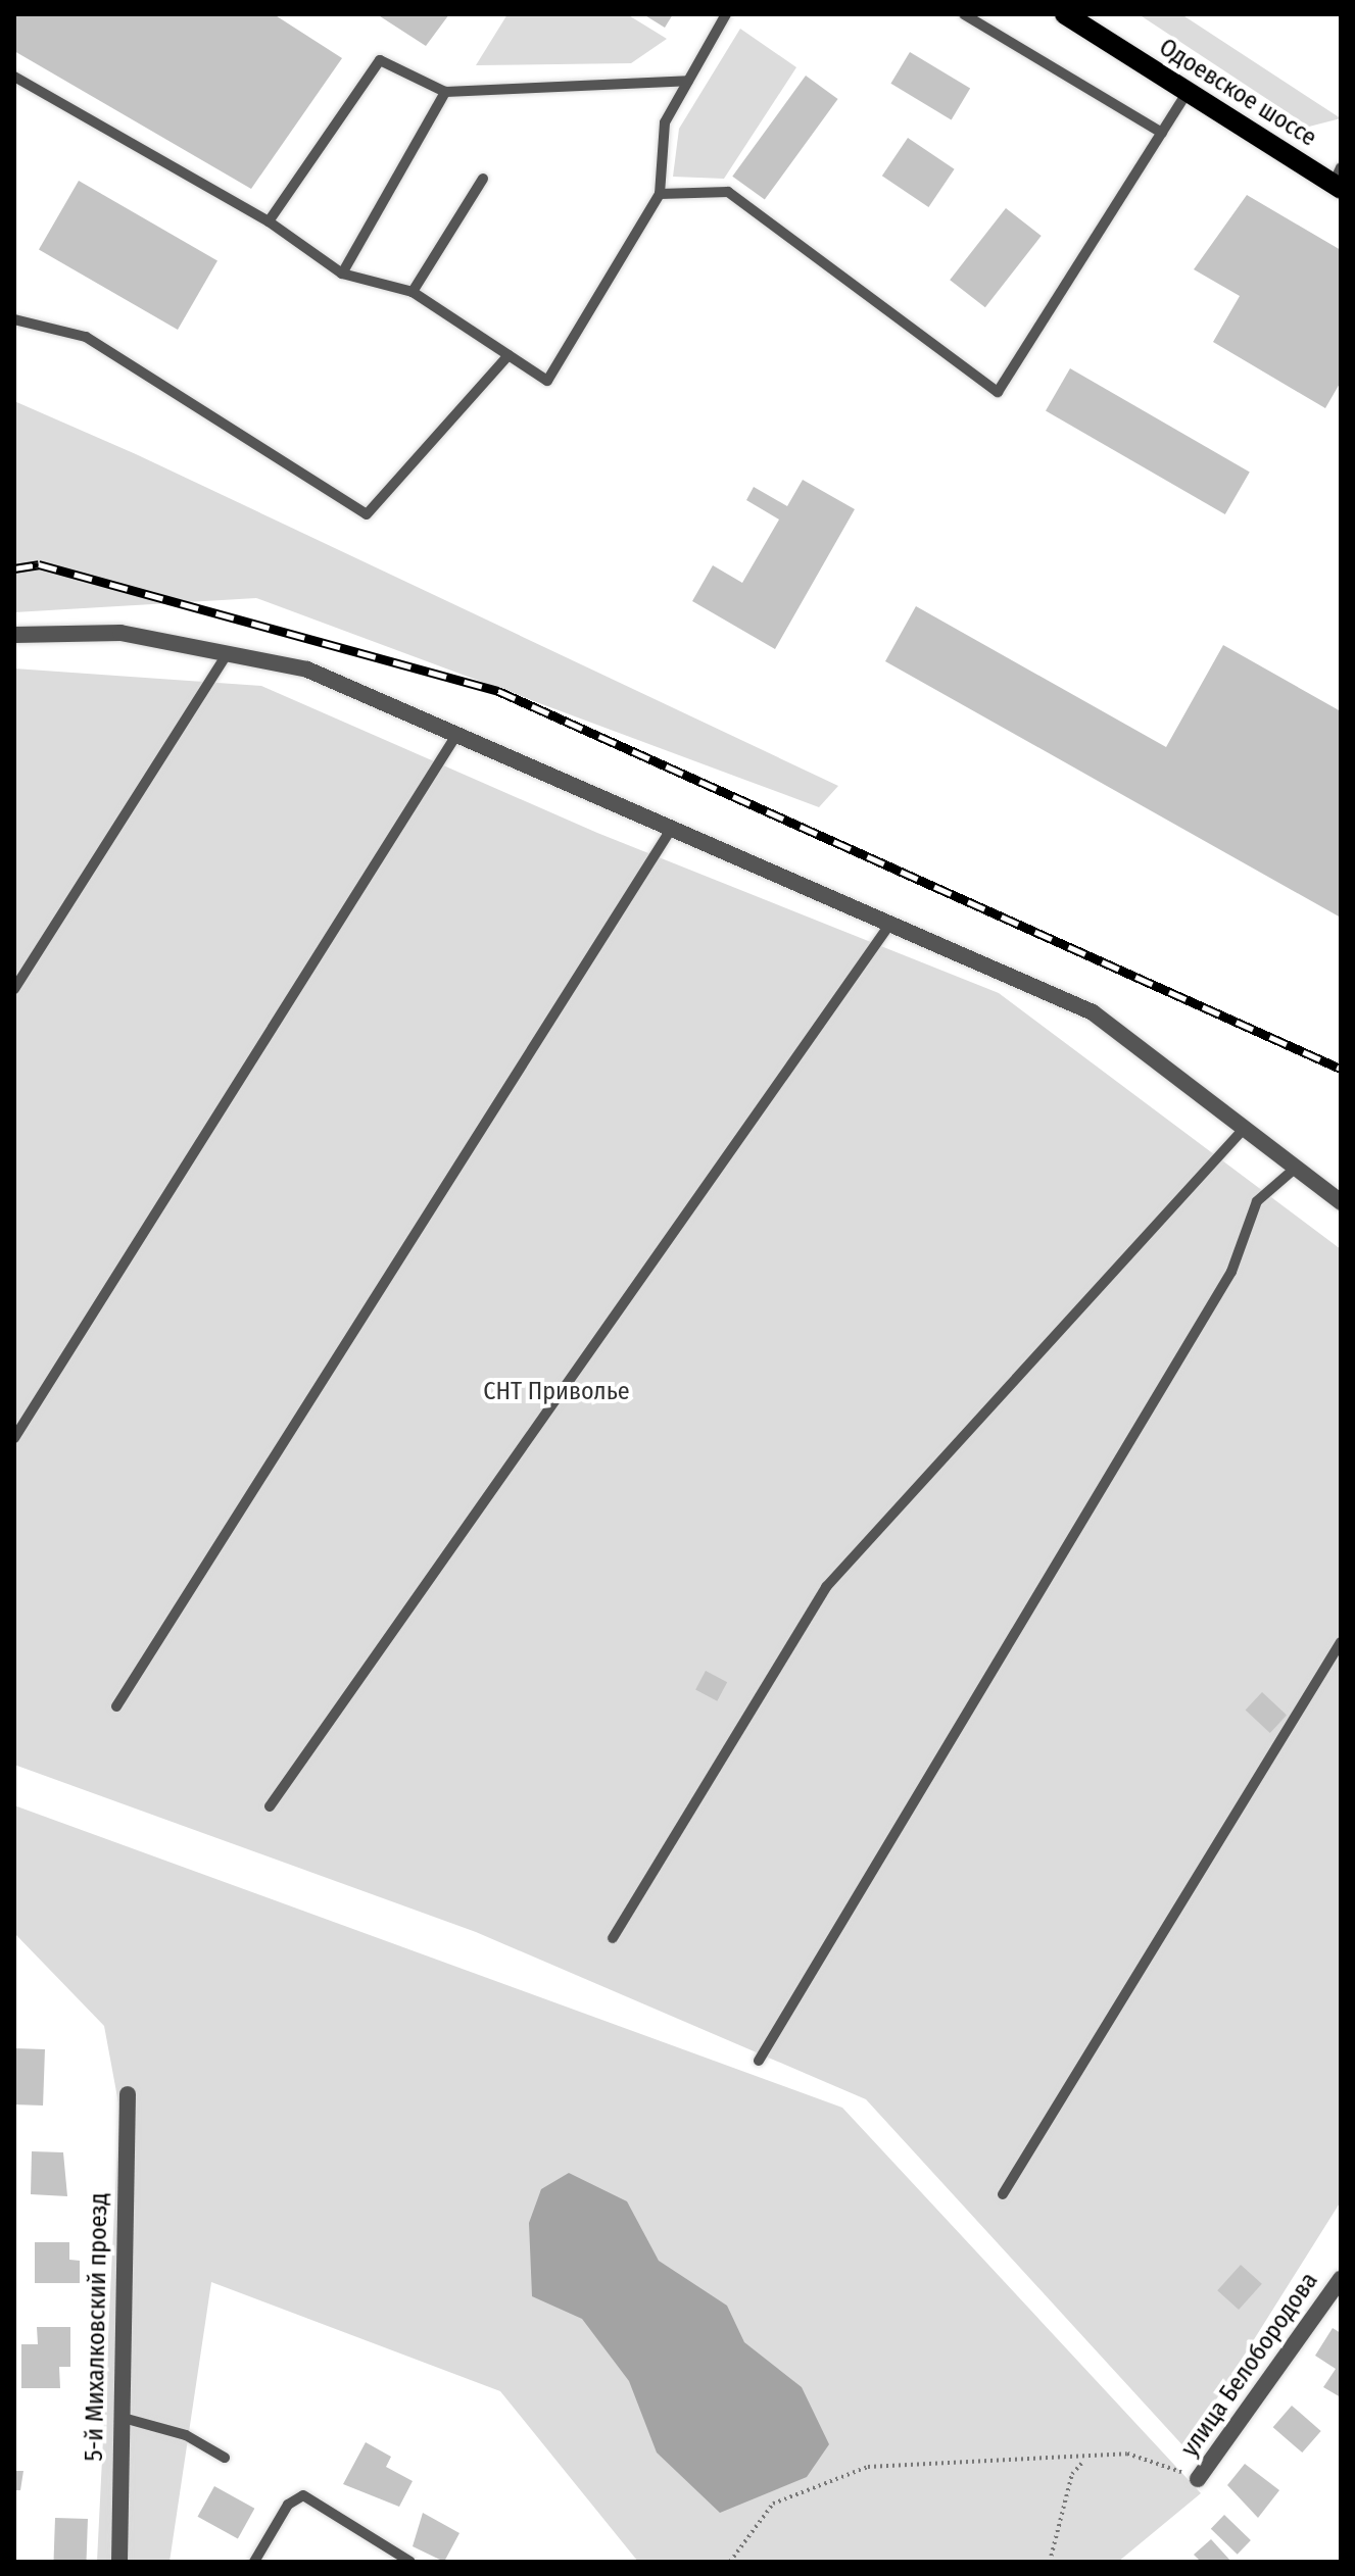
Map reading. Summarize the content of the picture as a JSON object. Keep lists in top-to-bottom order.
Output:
{
  "streets": {
    "main road": ["Одоевское шоссе"],
    "street": ["5-й Михалковский проезд", "улица Белобородова"]
  },
  "parks": ["СНТ Приволье"]
}
